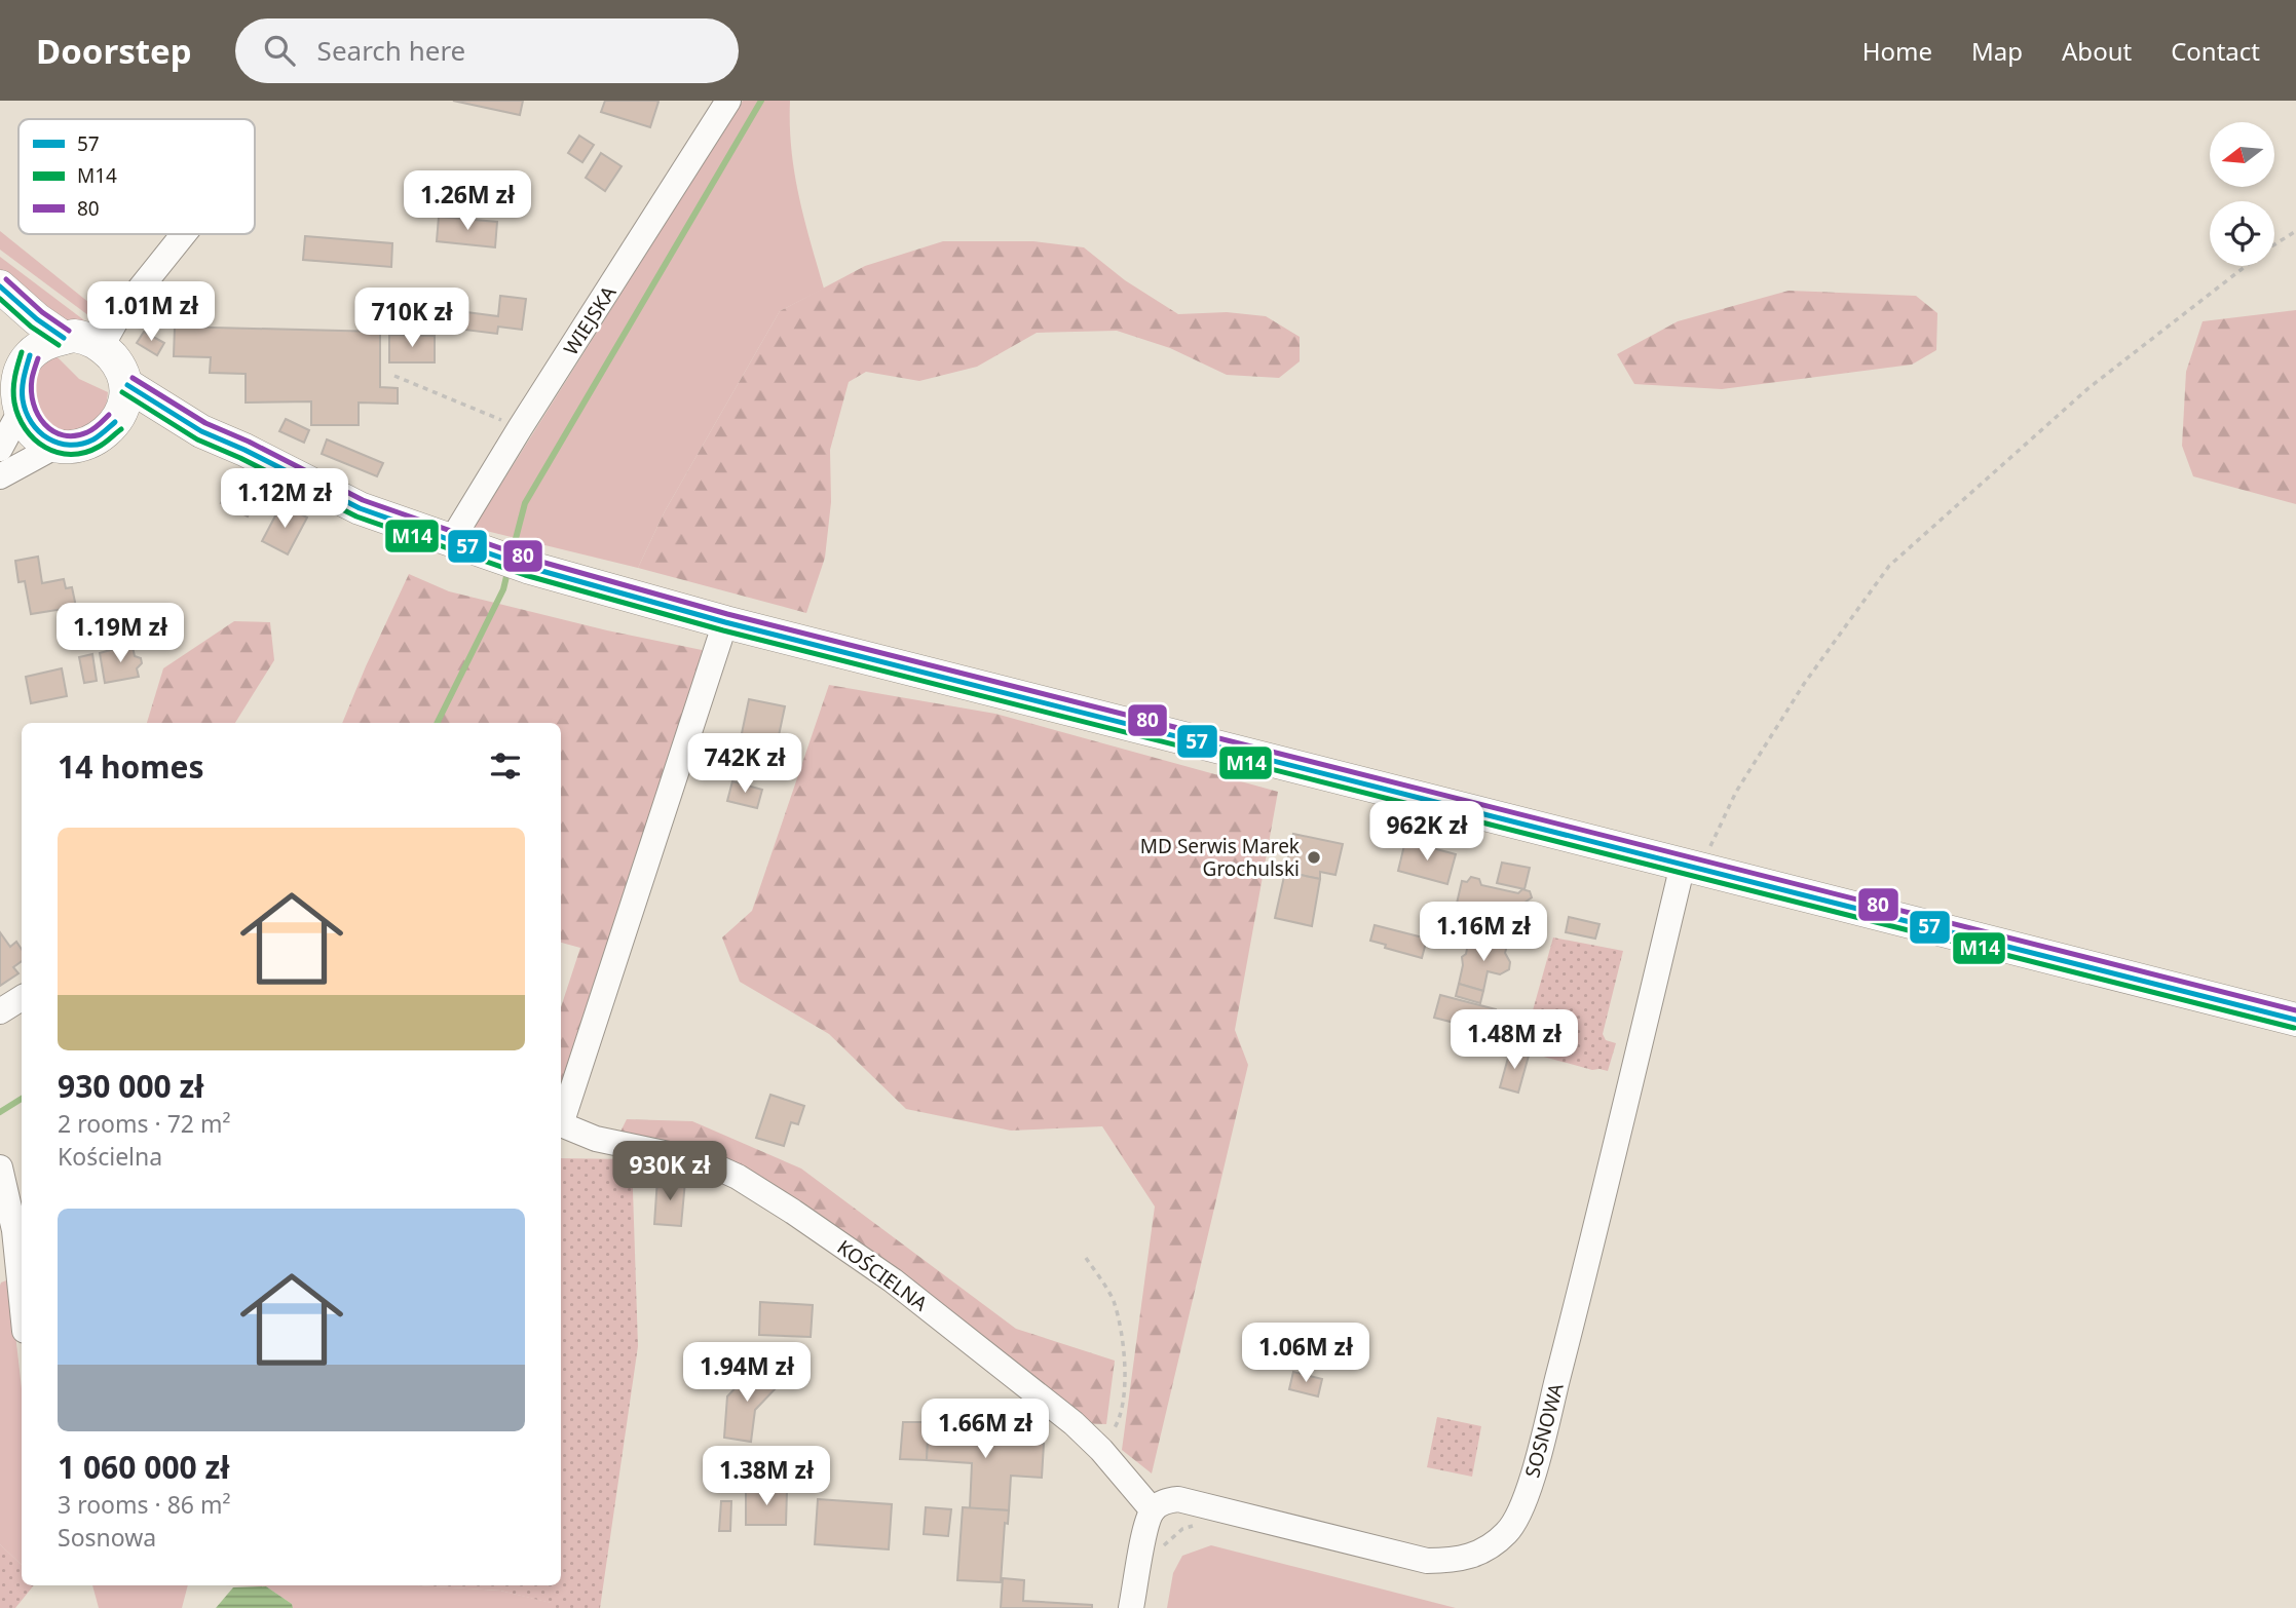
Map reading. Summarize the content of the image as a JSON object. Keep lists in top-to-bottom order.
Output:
{
  "streets": {
    "street": ["WIEJSKA", "KOŚCIELNA", "SOSNOWA"]
  },
  "crossings": [
    ["KOŚCIELNA", "SOSNOWA"]
  ],
  "places": ["MD Serwis Marek Grochulski"],
  "lines": ["transit line 80", "transit line 57", "transit line M14"],
  "legend": ["57", "M14", "80"],
  "north": "left",
  "page": {
    "header": "Doorstep",
    "search": "Search here",
    "nav": [
      "Home",
      "Map",
      "About",
      "Contact"
    ],
    "price": [
      "1.26M zł",
      "1.01M zł",
      "710K zł",
      "1.12M zł",
      "1.19M zł",
      "742K zł",
      "962K zł",
      "1.16M zł",
      "1.48M zł",
      "930K zł",
      "1.06M zł",
      "1.94M zł",
      "1.66M zł",
      "1.38M zł"
    ],
    "heading": "14 homes",
    "list": [
      {
        "name": "930 000 zł",
        "note": "2 rooms · 72 m² · Kościelna"
      },
      {
        "name": "1 060 000 zł",
        "note": "3 rooms · 86 m² · Sosnowa"
      }
    ]
  }
}
